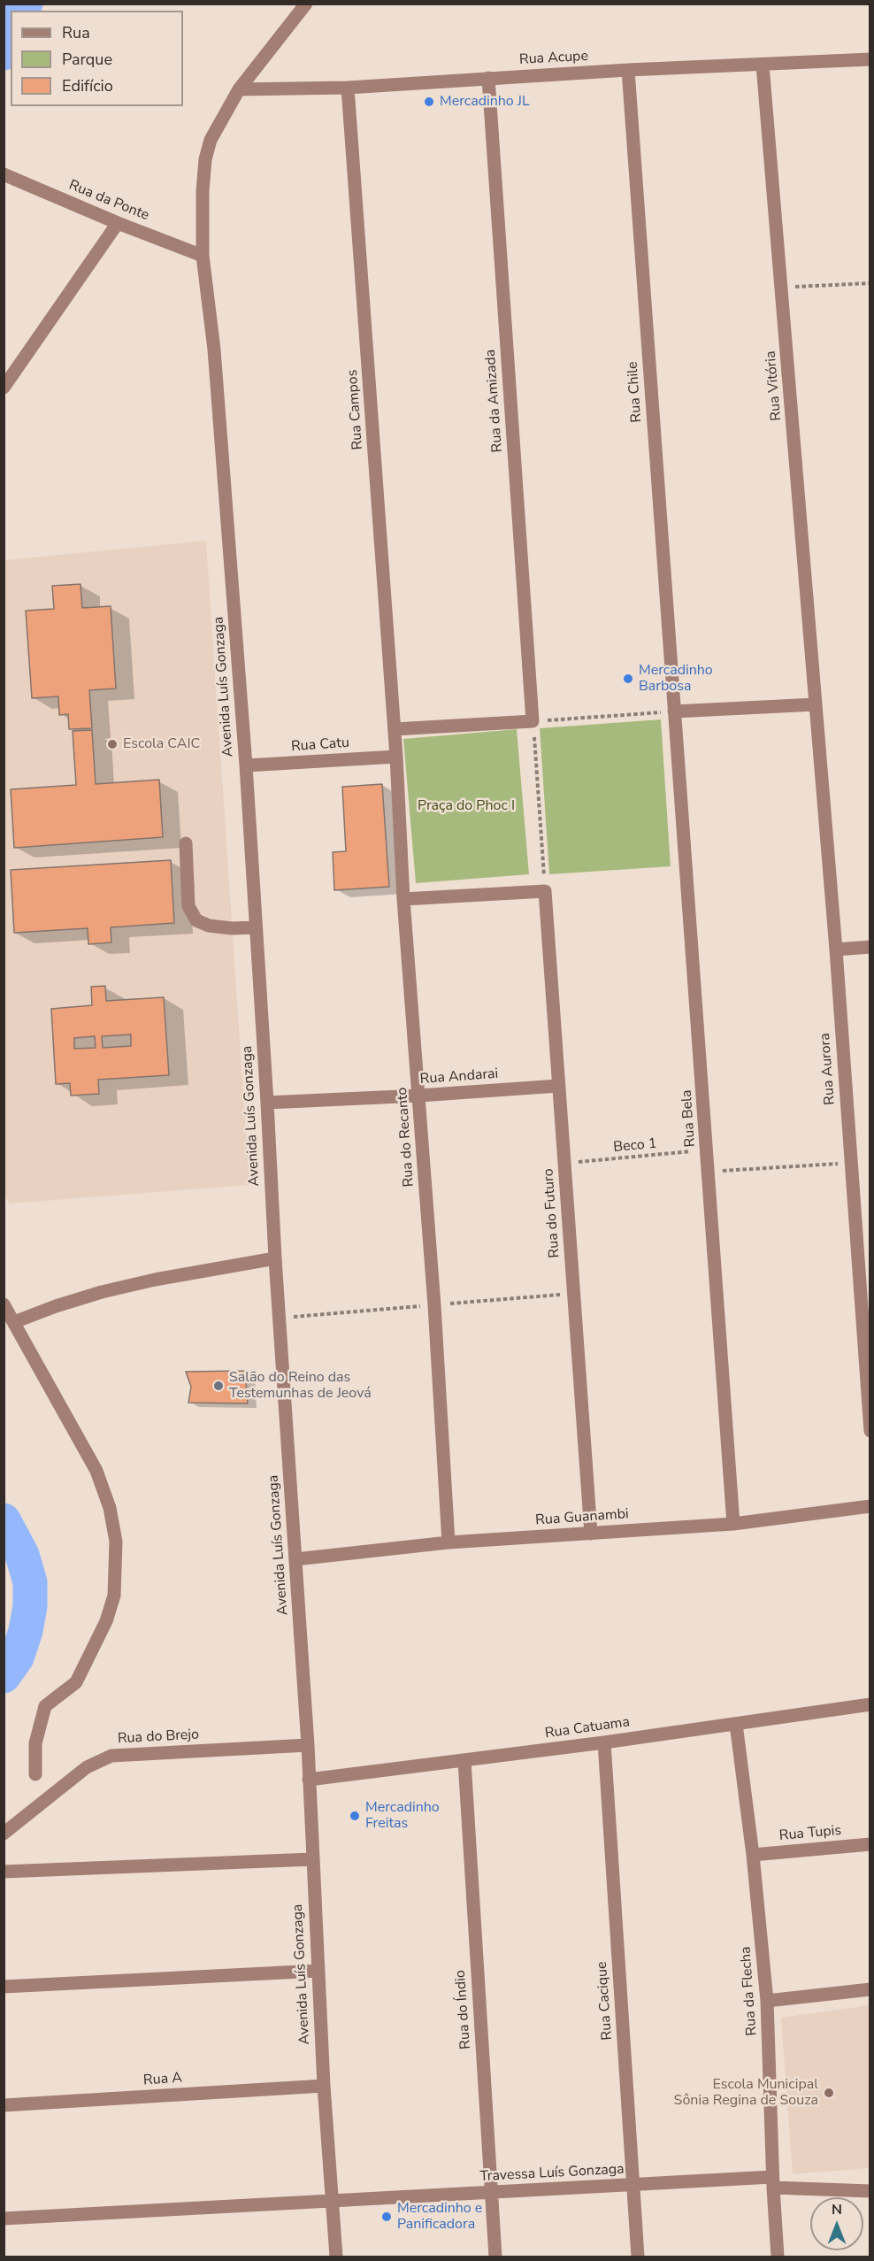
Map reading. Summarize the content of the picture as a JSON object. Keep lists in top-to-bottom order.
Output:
{
  "streets": {
    "street": [
      "Rua Acupe",
      "Rua da Ponte",
      "Rua Vitória",
      "Rua Chile",
      "Rua da Amizada",
      "Rua Campos",
      "Avenida Luís Gonzaga",
      "Rua Catu",
      "Rua Aurora",
      "Rua Andarai",
      "Rua Bela",
      "Rua do Recanto",
      "Rua do Futuro",
      "Rua Guanambi",
      "Rua Catuama",
      "Rua do Brejo",
      "Rua Tupis",
      "Rua da Flecha",
      "Rua Cacique",
      "Rua do Índio",
      "Rua A",
      "Travessa Luís Gonzaga"
    ],
    "path": ["Beco 1"]
  },
  "crossings": [
    ["Rua Acupe", "Rua Vitória"],
    ["Rua Acupe", "Rua Chile"],
    ["Rua Acupe", "Rua da Amizada"],
    ["Rua Acupe", "Rua Campos"],
    ["Rua Acupe", "Avenida Luís Gonzaga"],
    ["Rua da Ponte", "Avenida Luís Gonzaga"],
    ["Rua Vitória", "Rua Aurora"],
    ["Rua Chile", "Rua Bela"],
    ["Rua Campos", "Rua do Recanto"],
    ["Avenida Luís Gonzaga", "Rua Catu"],
    ["Avenida Luís Gonzaga", "Rua Andarai"],
    ["Avenida Luís Gonzaga", "Rua Guanambi"],
    ["Avenida Luís Gonzaga", "Rua Catuama"],
    ["Avenida Luís Gonzaga", "Rua do Brejo"],
    ["Avenida Luís Gonzaga", "Rua A"],
    ["Avenida Luís Gonzaga", "Travessa Luís Gonzaga"],
    ["Rua Catu", "Rua do Recanto"],
    ["Rua Andarai", "Rua do Recanto"],
    ["Rua Andarai", "Rua do Futuro"],
    ["Rua Bela", "Beco 1"],
    ["Rua Bela", "Rua Guanambi"],
    ["Rua do Recanto", "Rua Guanambi"],
    ["Beco 1", "Rua do Futuro"],
    ["Rua do Futuro", "Rua Guanambi"],
    ["Rua Catuama", "Rua da Flecha"],
    ["Rua Catuama", "Rua Cacique"],
    ["Rua Catuama", "Rua do Índio"],
    ["Rua Tupis", "Rua da Flecha"],
    ["Rua da Flecha", "Travessa Luís Gonzaga"],
    ["Rua Cacique", "Travessa Luís Gonzaga"],
    ["Rua do Índio", "Travessa Luís Gonzaga"]
  ],
  "parks": ["Praça do Phoc I"],
  "places": [
    "Mercadinho JL",
    "Mercadinho Barbosa",
    "Escola CAIC",
    "Salão do Reino das Testemunhas de Jeová",
    "Mercadinho Freitas",
    "Escola Municipal Sônia Regina de Souza",
    "Mercadinho e Panificadora"
  ],
  "legend": ["Rua", "Parque", "Edifício"],
  "north": "top"
}
